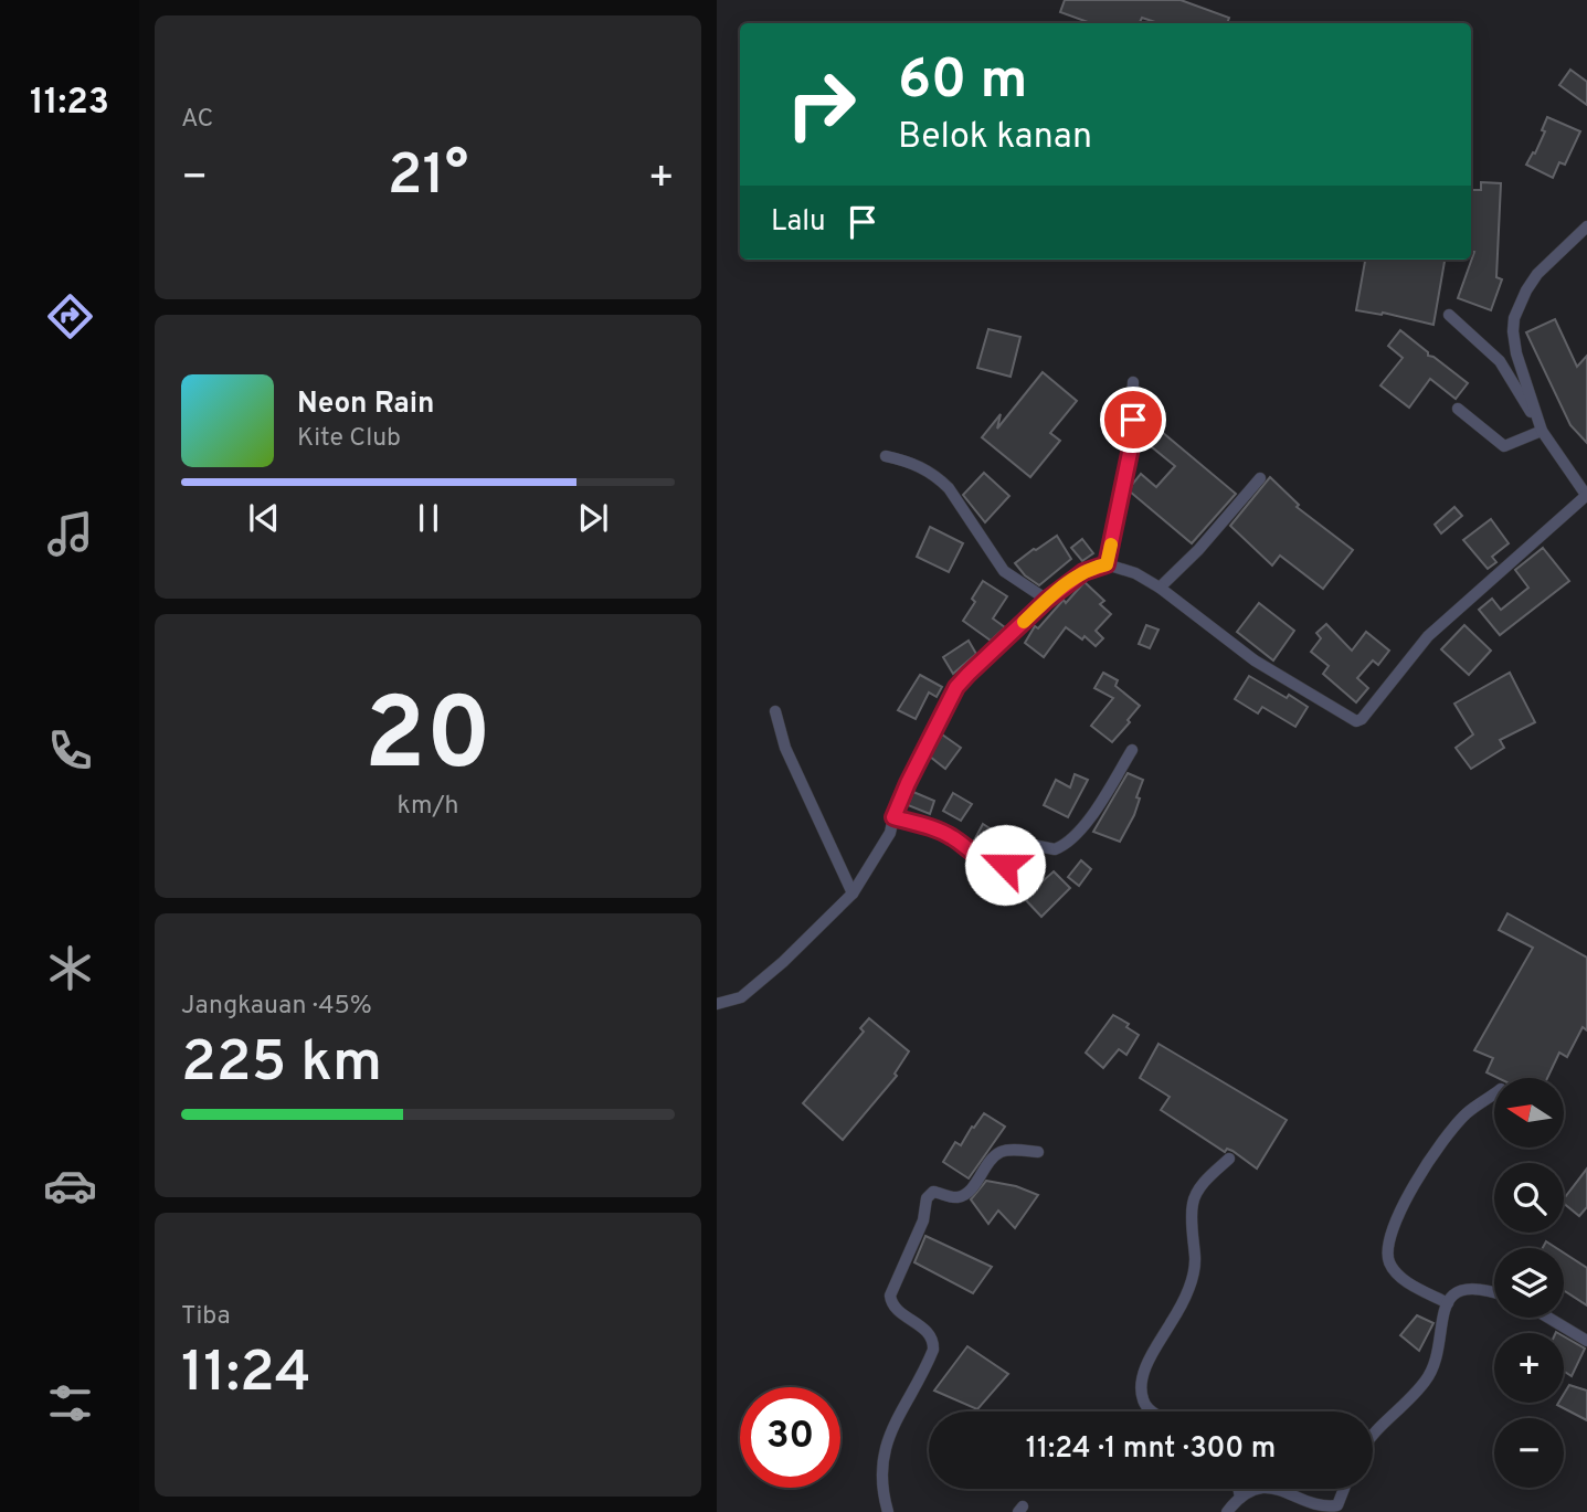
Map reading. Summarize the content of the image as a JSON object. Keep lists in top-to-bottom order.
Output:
{
  "north": "left",
  "page": {
    "tabs": "11:23",
    "tile": [
      "AC",
      ["20", "km/h"],
      ["Jangkauan · 45%", "225 km"],
      ["Tiba", "11:24"]
    ],
    "turn": ["60 m", "Belok kanan"],
    "heat": ["−", "21°", "+"],
    "then": "Lalu",
    "song": ["Neon Rain", "Kite Club"],
    "map_buttons": ["+", "−"],
    "limit": "30",
    "trip": "11:24 · 1 mnt · 300 m"
  }
}
